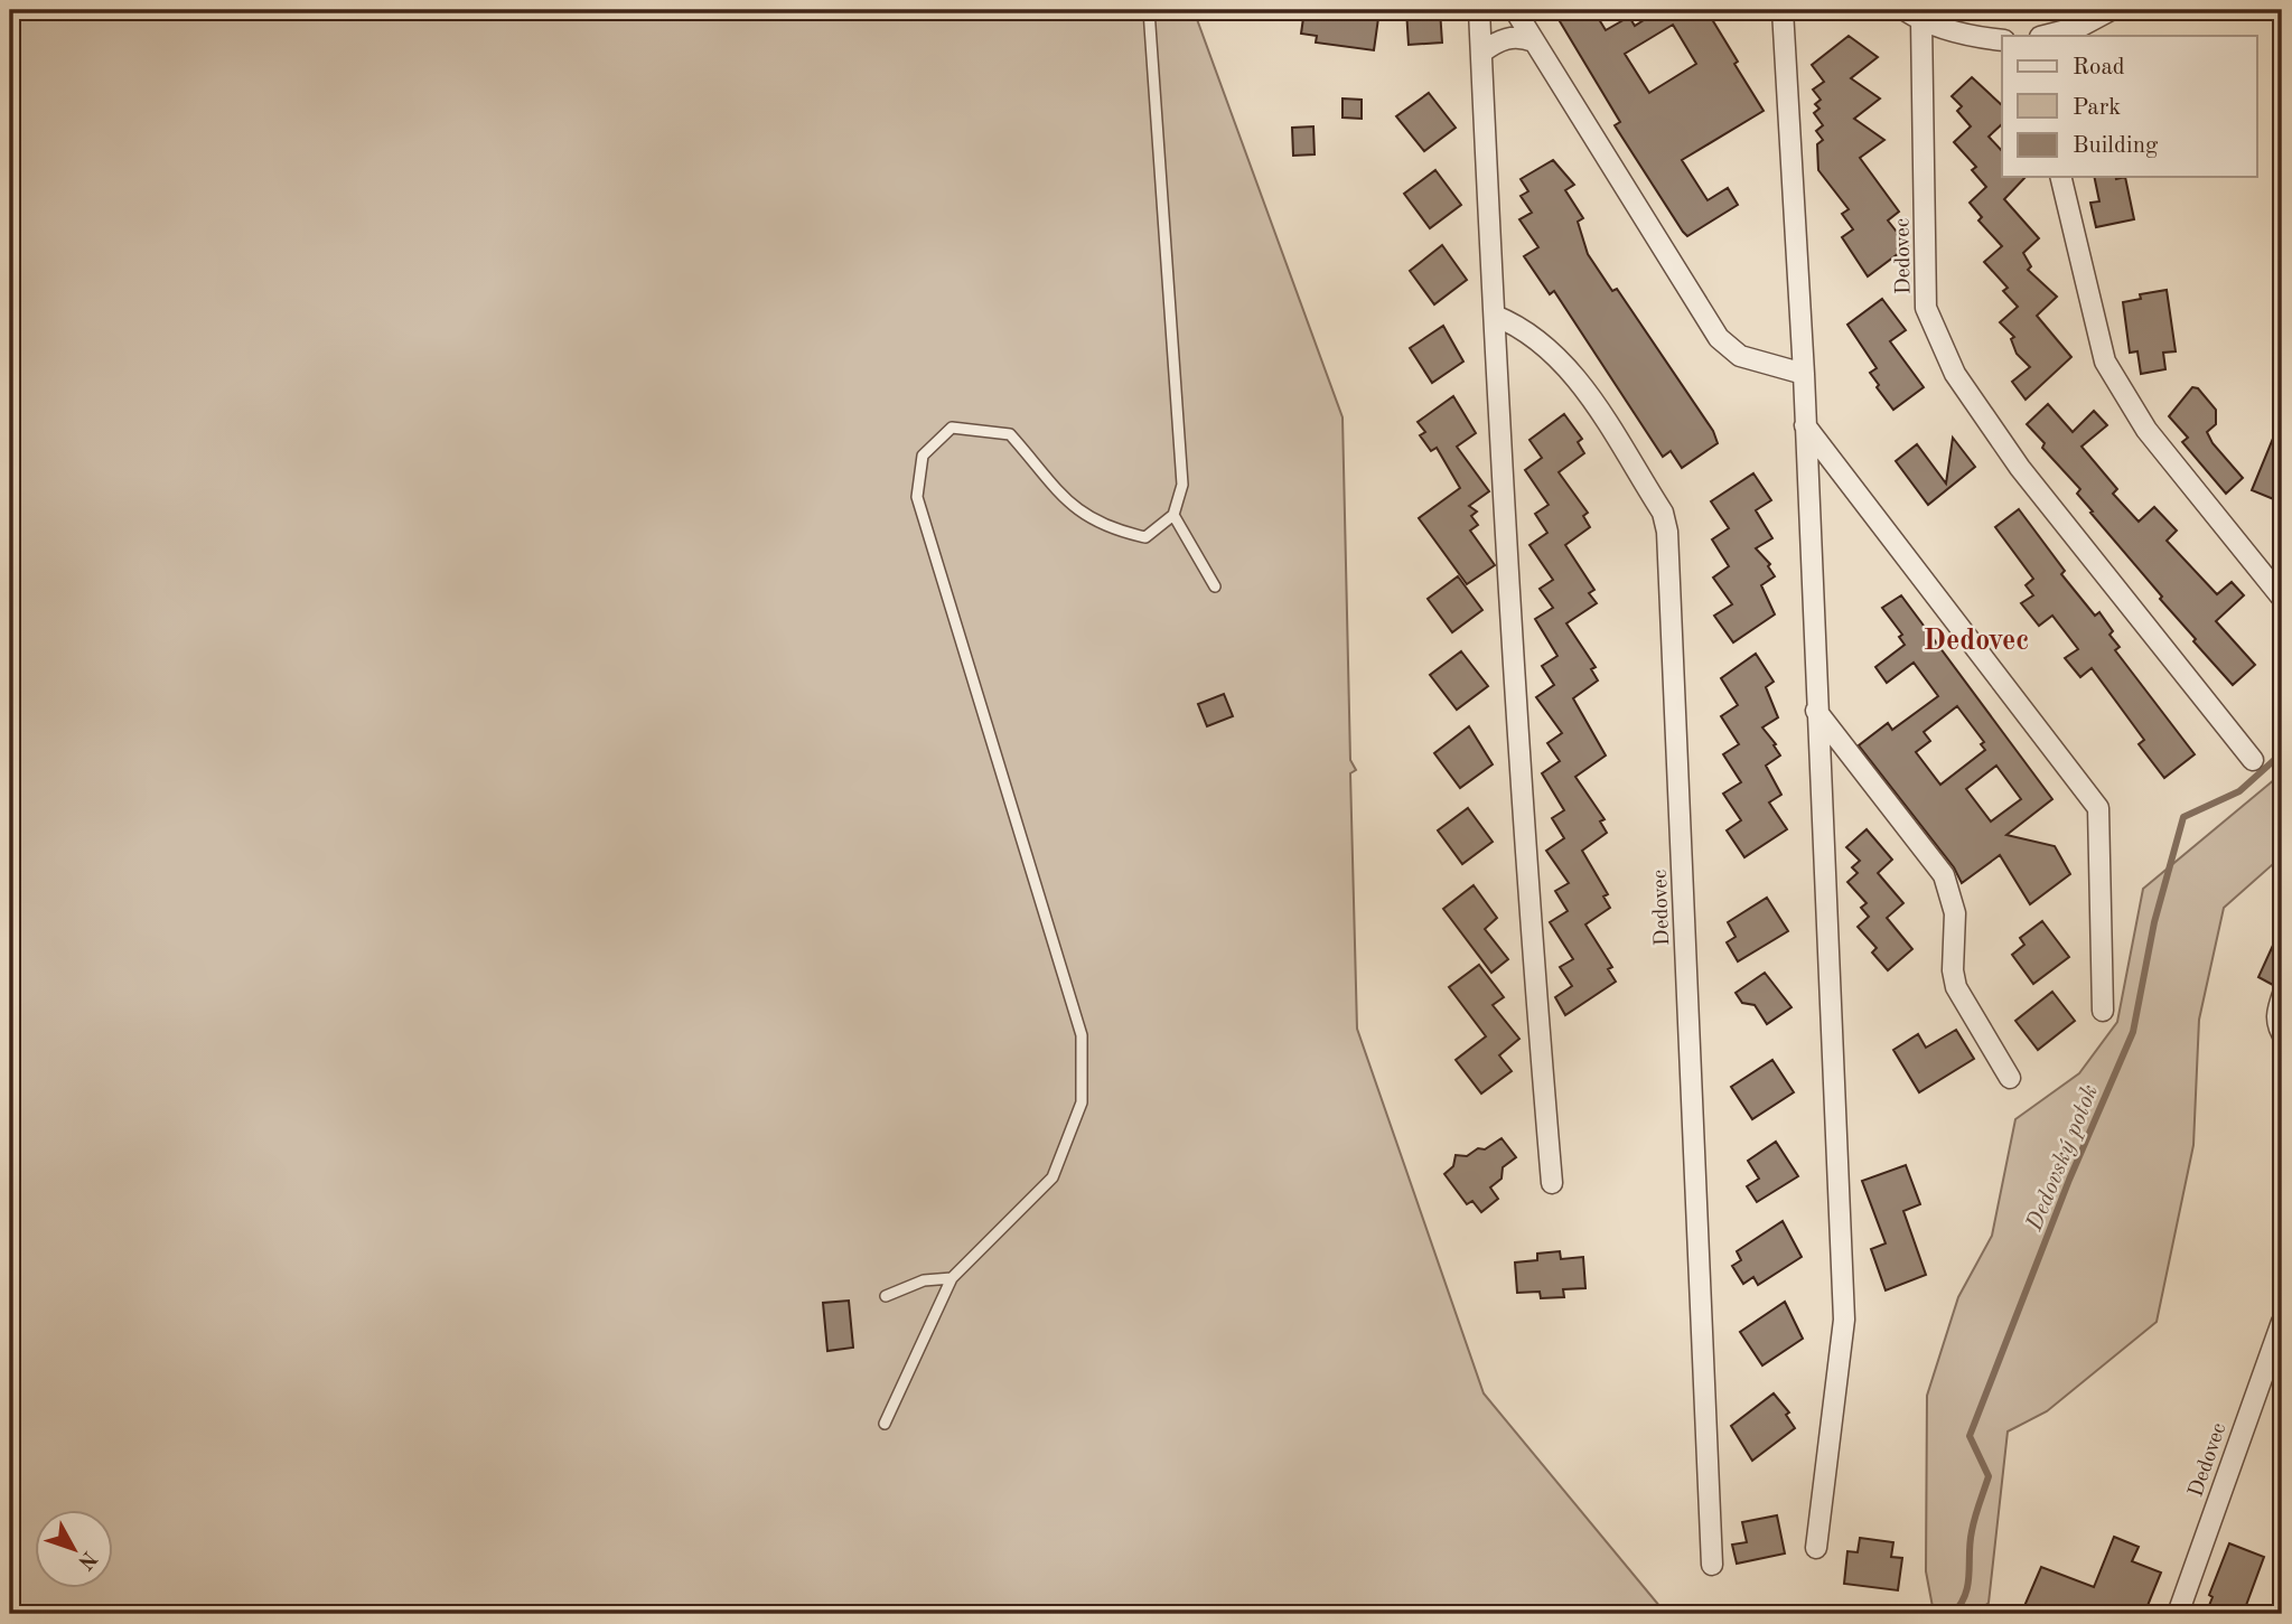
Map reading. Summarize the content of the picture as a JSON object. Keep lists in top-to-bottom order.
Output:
{
  "streets": {
    "street": ["Dedovec"]
  },
  "districts": ["Dedovec"],
  "water": ["Dedovský potok"],
  "legend": ["Road", "Park", "Building"],
  "north": "bottom right"
}
